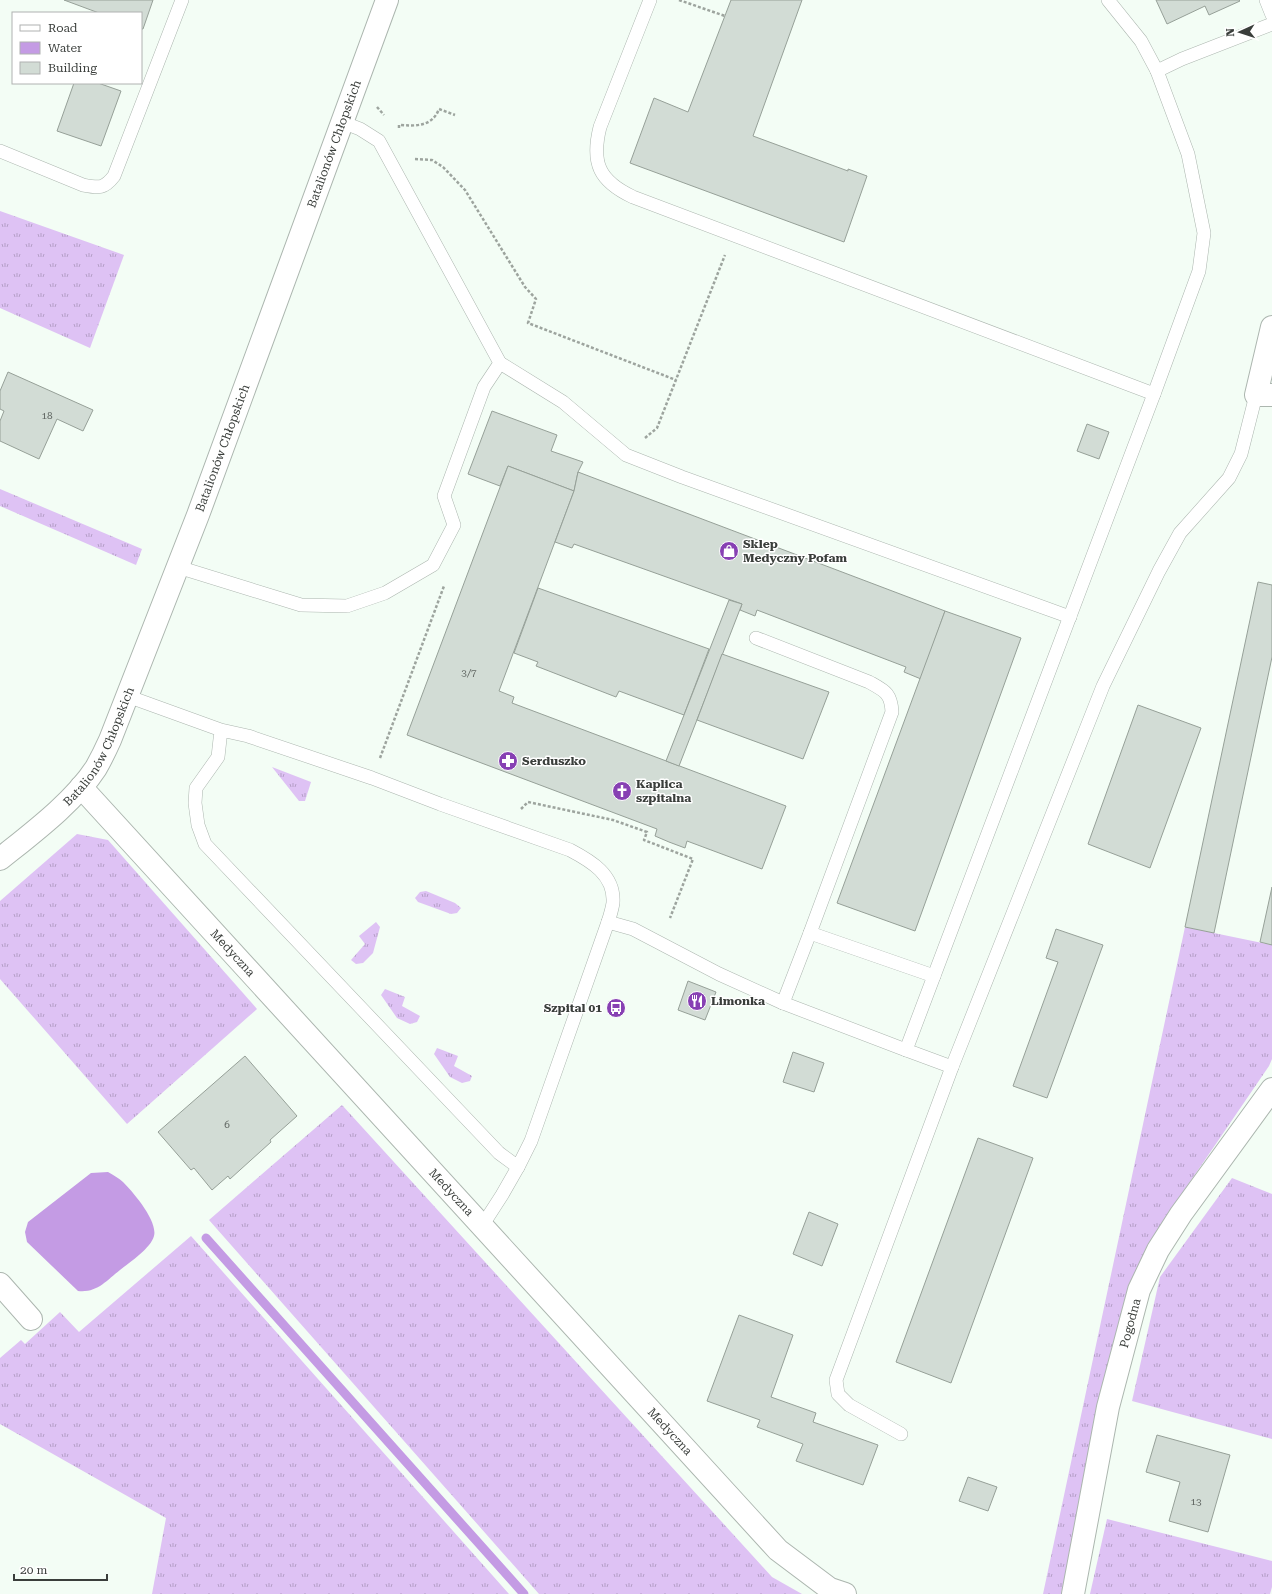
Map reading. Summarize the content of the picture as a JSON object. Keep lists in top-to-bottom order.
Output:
{
  "streets": {
    "street": ["Batalionów Chłopskich", "Medyczna", "Pogodna"]
  },
  "crossings": [
    ["Batalionów Chłopskich", "Medyczna"]
  ],
  "places": {
    "shop": ["Sklep Medyczny Pofam"],
    "pharmacy": ["Serduszko"],
    "church": ["Kaplica szpitalna"],
    "restaurant": ["Limonka"],
    "bus stop": ["Szpital 01"]
  },
  "house_numbers": [
    "18",
    "3/7",
    "6",
    "13"
  ],
  "legend": ["Road", "Water", "Building"],
  "scale_bar": "20 m",
  "north": "left"
}
